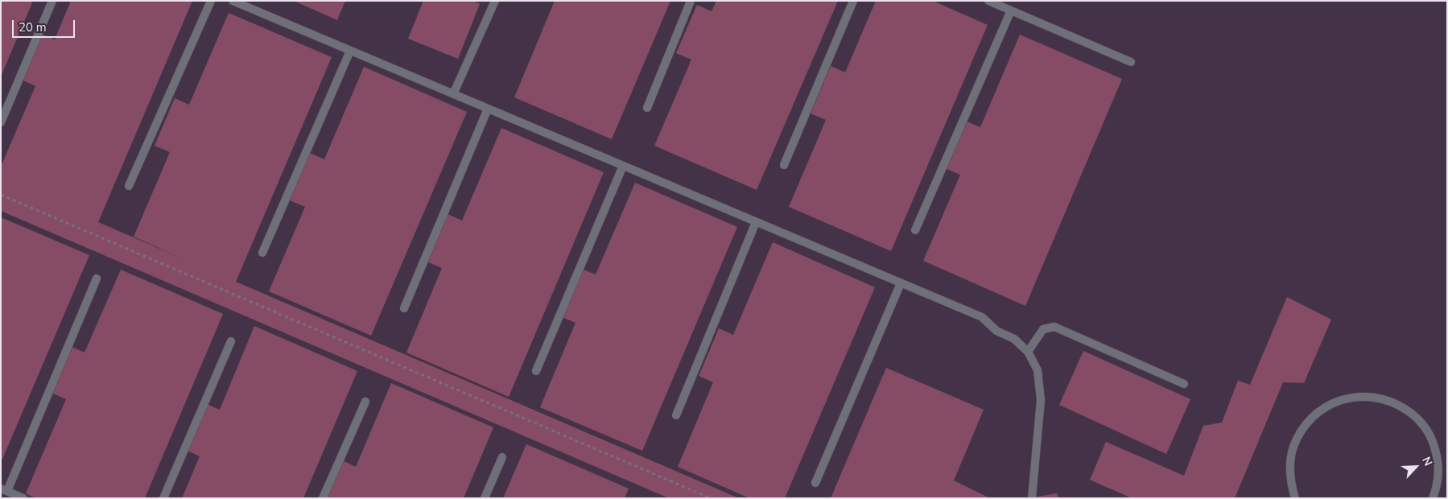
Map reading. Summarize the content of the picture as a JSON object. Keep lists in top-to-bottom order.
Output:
{
  "scale_bar": "20 m",
  "north": "top right"
}
